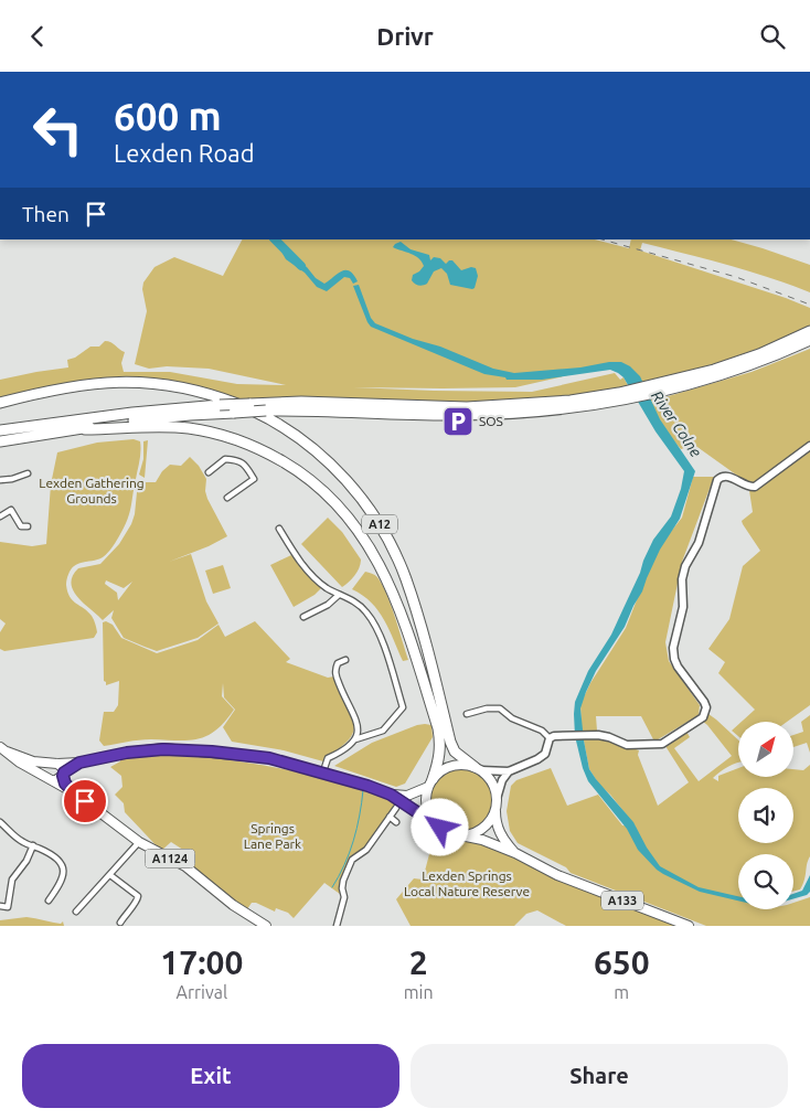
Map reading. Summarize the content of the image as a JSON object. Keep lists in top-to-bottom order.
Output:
{
  "streets": {
    "highway": ["A12"],
    "main road": ["A1124", "A133"]
  },
  "crossings": [
    ["A12", "A133"]
  ],
  "water": ["River Colne"],
  "parks": ["Lexden Gathering Grounds", "Springs Lane Park", "Lexden Springs Local Nature Reserve"],
  "places": {
    "parking": ["SOS"]
  },
  "north": "top right",
  "page": {
    "header": "Drivr",
    "turn": ["600 m", "Lexden Road"],
    "then": "Then",
    "eta": [
      "17:00",
      "Arrival",
      "2",
      "min",
      "650",
      "m"
    ],
    "buttons": ["Exit", "Share"]
  }
}
